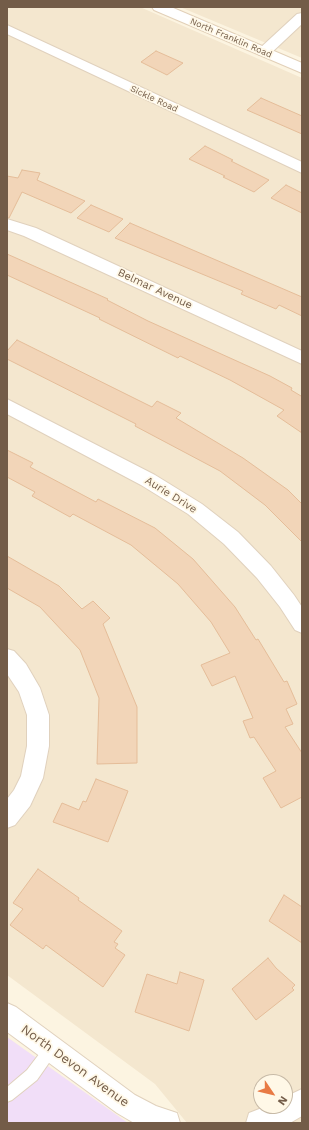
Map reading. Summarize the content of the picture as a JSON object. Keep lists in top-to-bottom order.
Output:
{
  "streets": {
    "main road": ["North Franklin Road"],
    "street": [
      "Sickle Road",
      "Belmar Avenue",
      "Aurie Drive",
      "North Devon Avenue"
    ]
  },
  "north": "bottom right"
}
